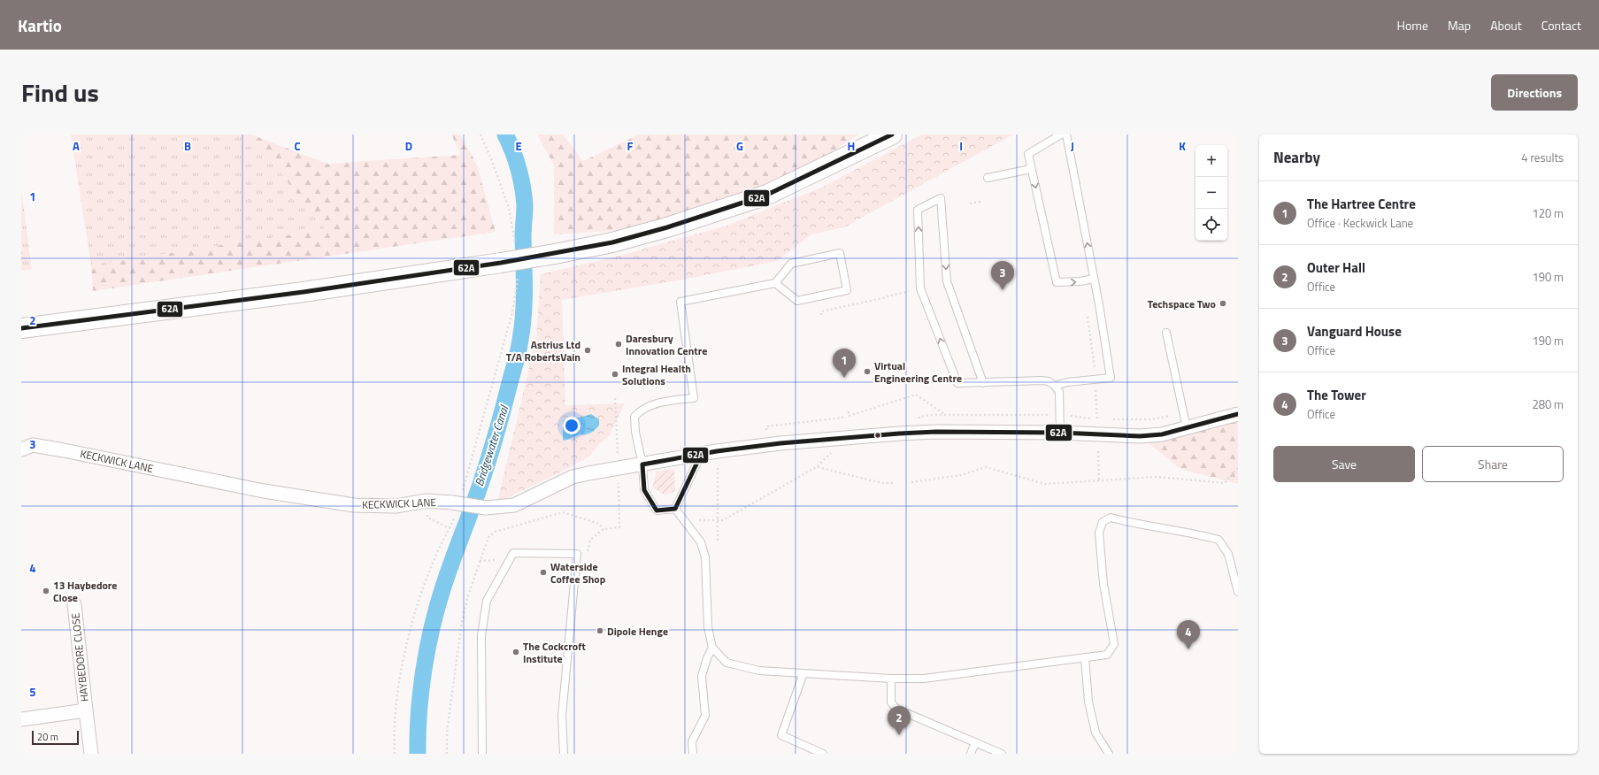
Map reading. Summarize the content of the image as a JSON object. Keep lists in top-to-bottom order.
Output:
{
  "streets": {
    "street": ["KECKWICK LANE", "HAYBEDORE CLOSE"]
  },
  "water": ["Bridgewater Canal"],
  "places": [
    "Techspace Two",
    "Daresbury Innovation Centre",
    "Astrius Ltd T/A RobertsVain",
    "Virtual Engineering Centre",
    "Integral Health Solutions",
    "Waterside Coffee Shop",
    "13 Haybedore Close",
    "Dipole Henge",
    "The Cockcroft Institute"
  ],
  "lines": ["transit line 62A"],
  "scale_bar": "20 m",
  "page": {
    "header": "Kartio",
    "nav": [
      "Home",
      "Map",
      "About",
      "Contact"
    ],
    "title": "Find us",
    "buttons": [
      "Directions",
      ["Save", "Share"]
    ],
    "heading": ["Nearby", "4 results"],
    "map_buttons": ["+", "−"],
    "list": [
      {
        "mark": "1",
        "name": "The Hartree Centre",
        "note": "Office · Keckwick Lane",
        "value": "120 m"
      },
      {
        "mark": "2",
        "name": "Outer Hall",
        "note": "Office",
        "value": "190 m"
      },
      {
        "mark": "3",
        "name": "Vanguard House",
        "note": "Office",
        "value": "190 m"
      },
      {
        "mark": "4",
        "name": "The Tower",
        "note": "Office",
        "value": "280 m"
      }
    ],
    "pins": [
      "3",
      "1",
      "4",
      "2"
    ],
    "scale": "20 m"
  },
  "grid": {
    "columns": [
      "A",
      "B",
      "C",
      "D",
      "E",
      "F",
      "G",
      "H",
      "I",
      "J",
      "K"
    ],
    "rows": [
      "1",
      "2",
      "3",
      "4",
      "5"
    ]
  }
}
